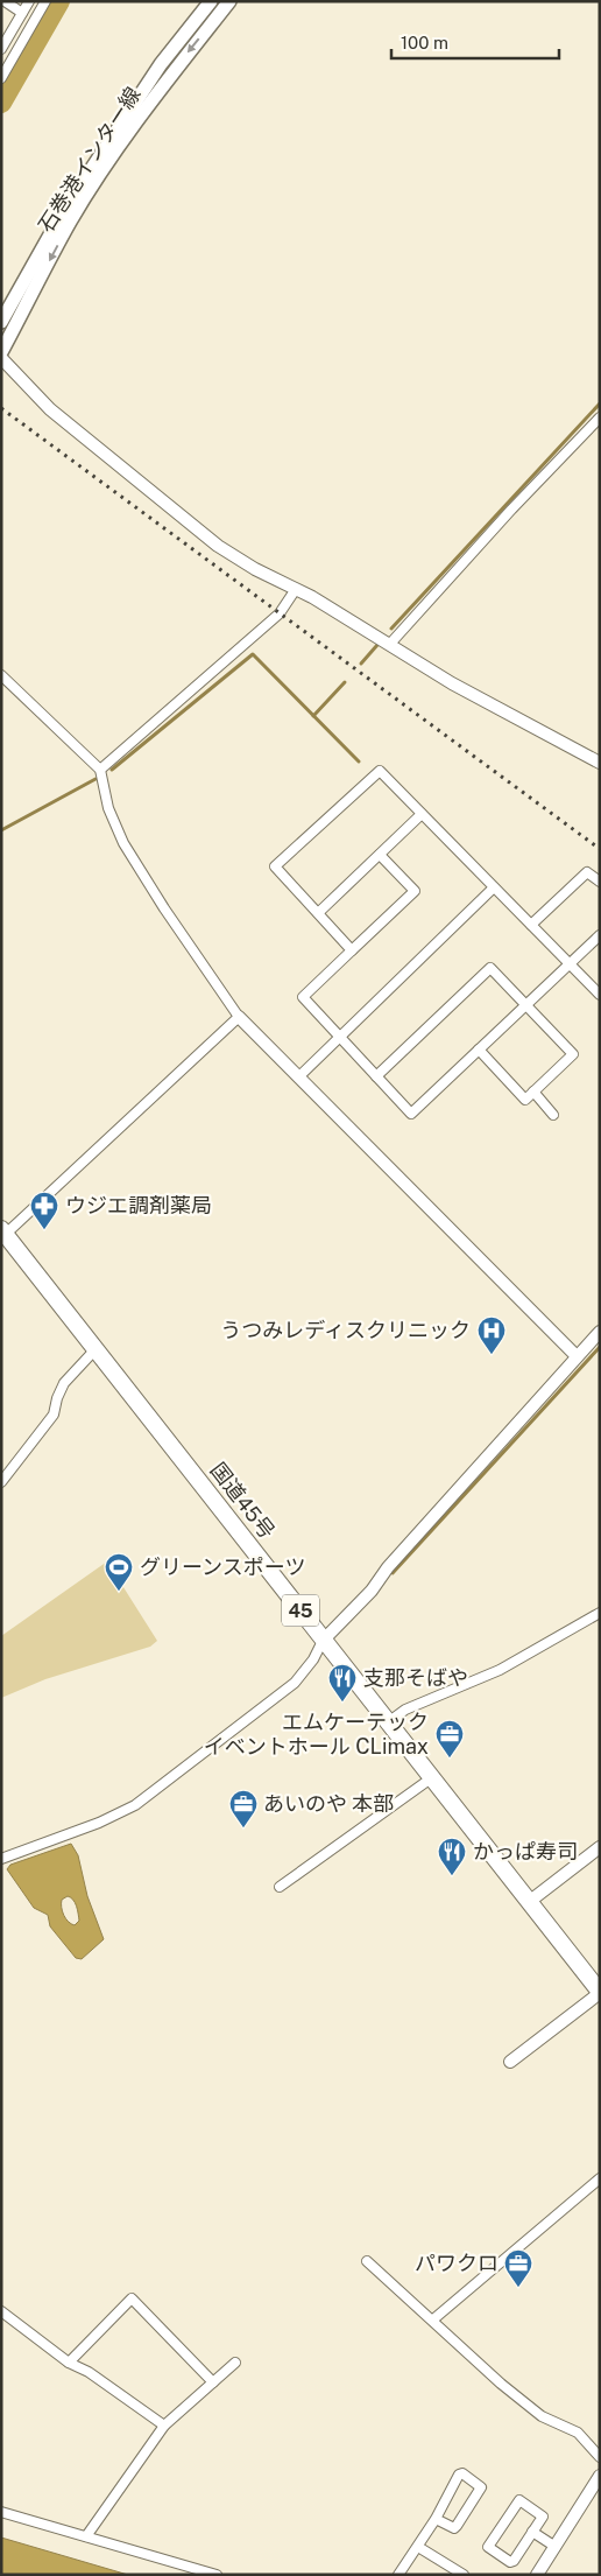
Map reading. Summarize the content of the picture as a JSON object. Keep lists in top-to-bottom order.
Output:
{
  "streets": {
    "highway": ["国道45号", "45"],
    "main road": ["石巻港インター線"]
  },
  "places": {
    "pharmacy": ["ウジエ調剤薬局"],
    "hospital": ["うつみレディスクリニック"],
    "sports": ["グリーンスポーツ"],
    "restaurant": ["支那そばや", "かっぱ寿司"],
    "office": ["エムケーテック イベントホール CLimax", "あいのや 本部", "パワクロ"]
  },
  "scale_bar": "100 m"
}
